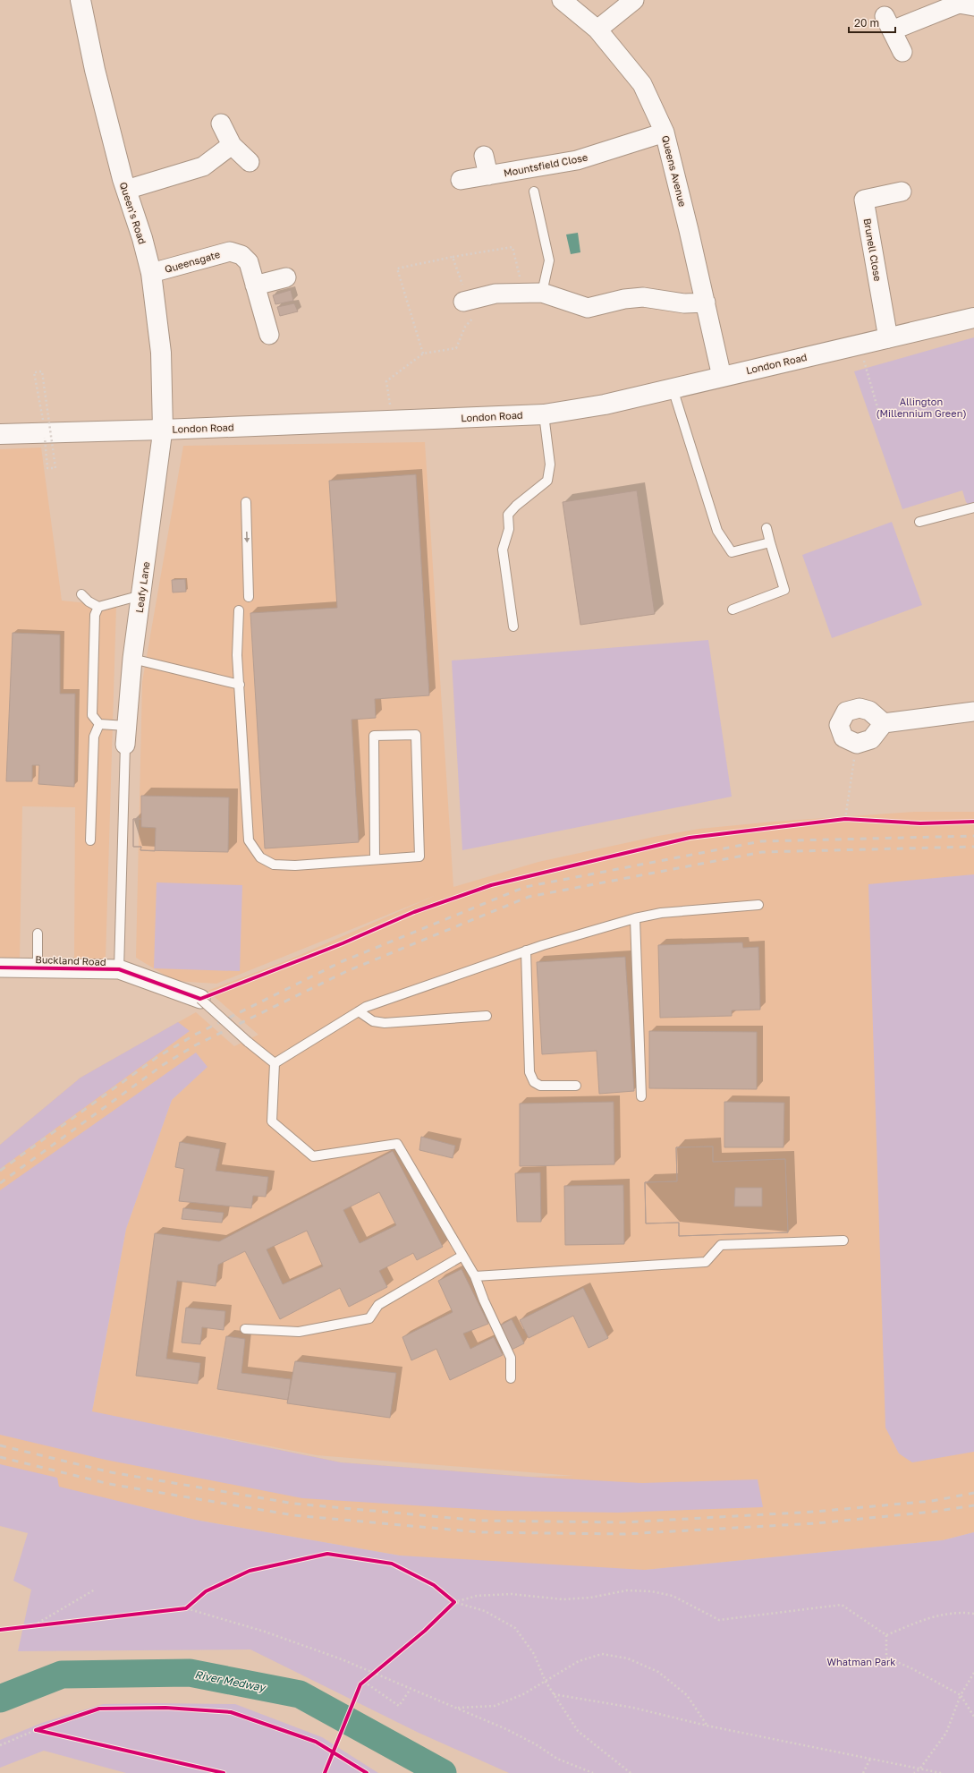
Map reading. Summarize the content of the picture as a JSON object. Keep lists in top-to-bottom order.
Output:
{
  "streets": {
    "main road": ["Queen's Road", "London Road"],
    "street": [
      "Mountsfield Close",
      "Queens Avenue",
      "Brunell Close",
      "Queensgate",
      "Leafy Lane",
      "Buckland Road"
    ]
  },
  "crossings": [
    ["Mountsfield Close", "Queens Avenue"],
    ["Queens Avenue", "London Road"],
    ["Queen's Road", "Queensgate"],
    ["Queen's Road", "London Road"],
    ["Queen's Road", "Leafy Lane"],
    ["Brunell Close", "London Road"],
    ["London Road", "Leafy Lane"]
  ],
  "water": ["River Medway"],
  "parks": ["Allington (Millennium Green)", "Whatman Park"],
  "scale_bar": "20 m"
}
